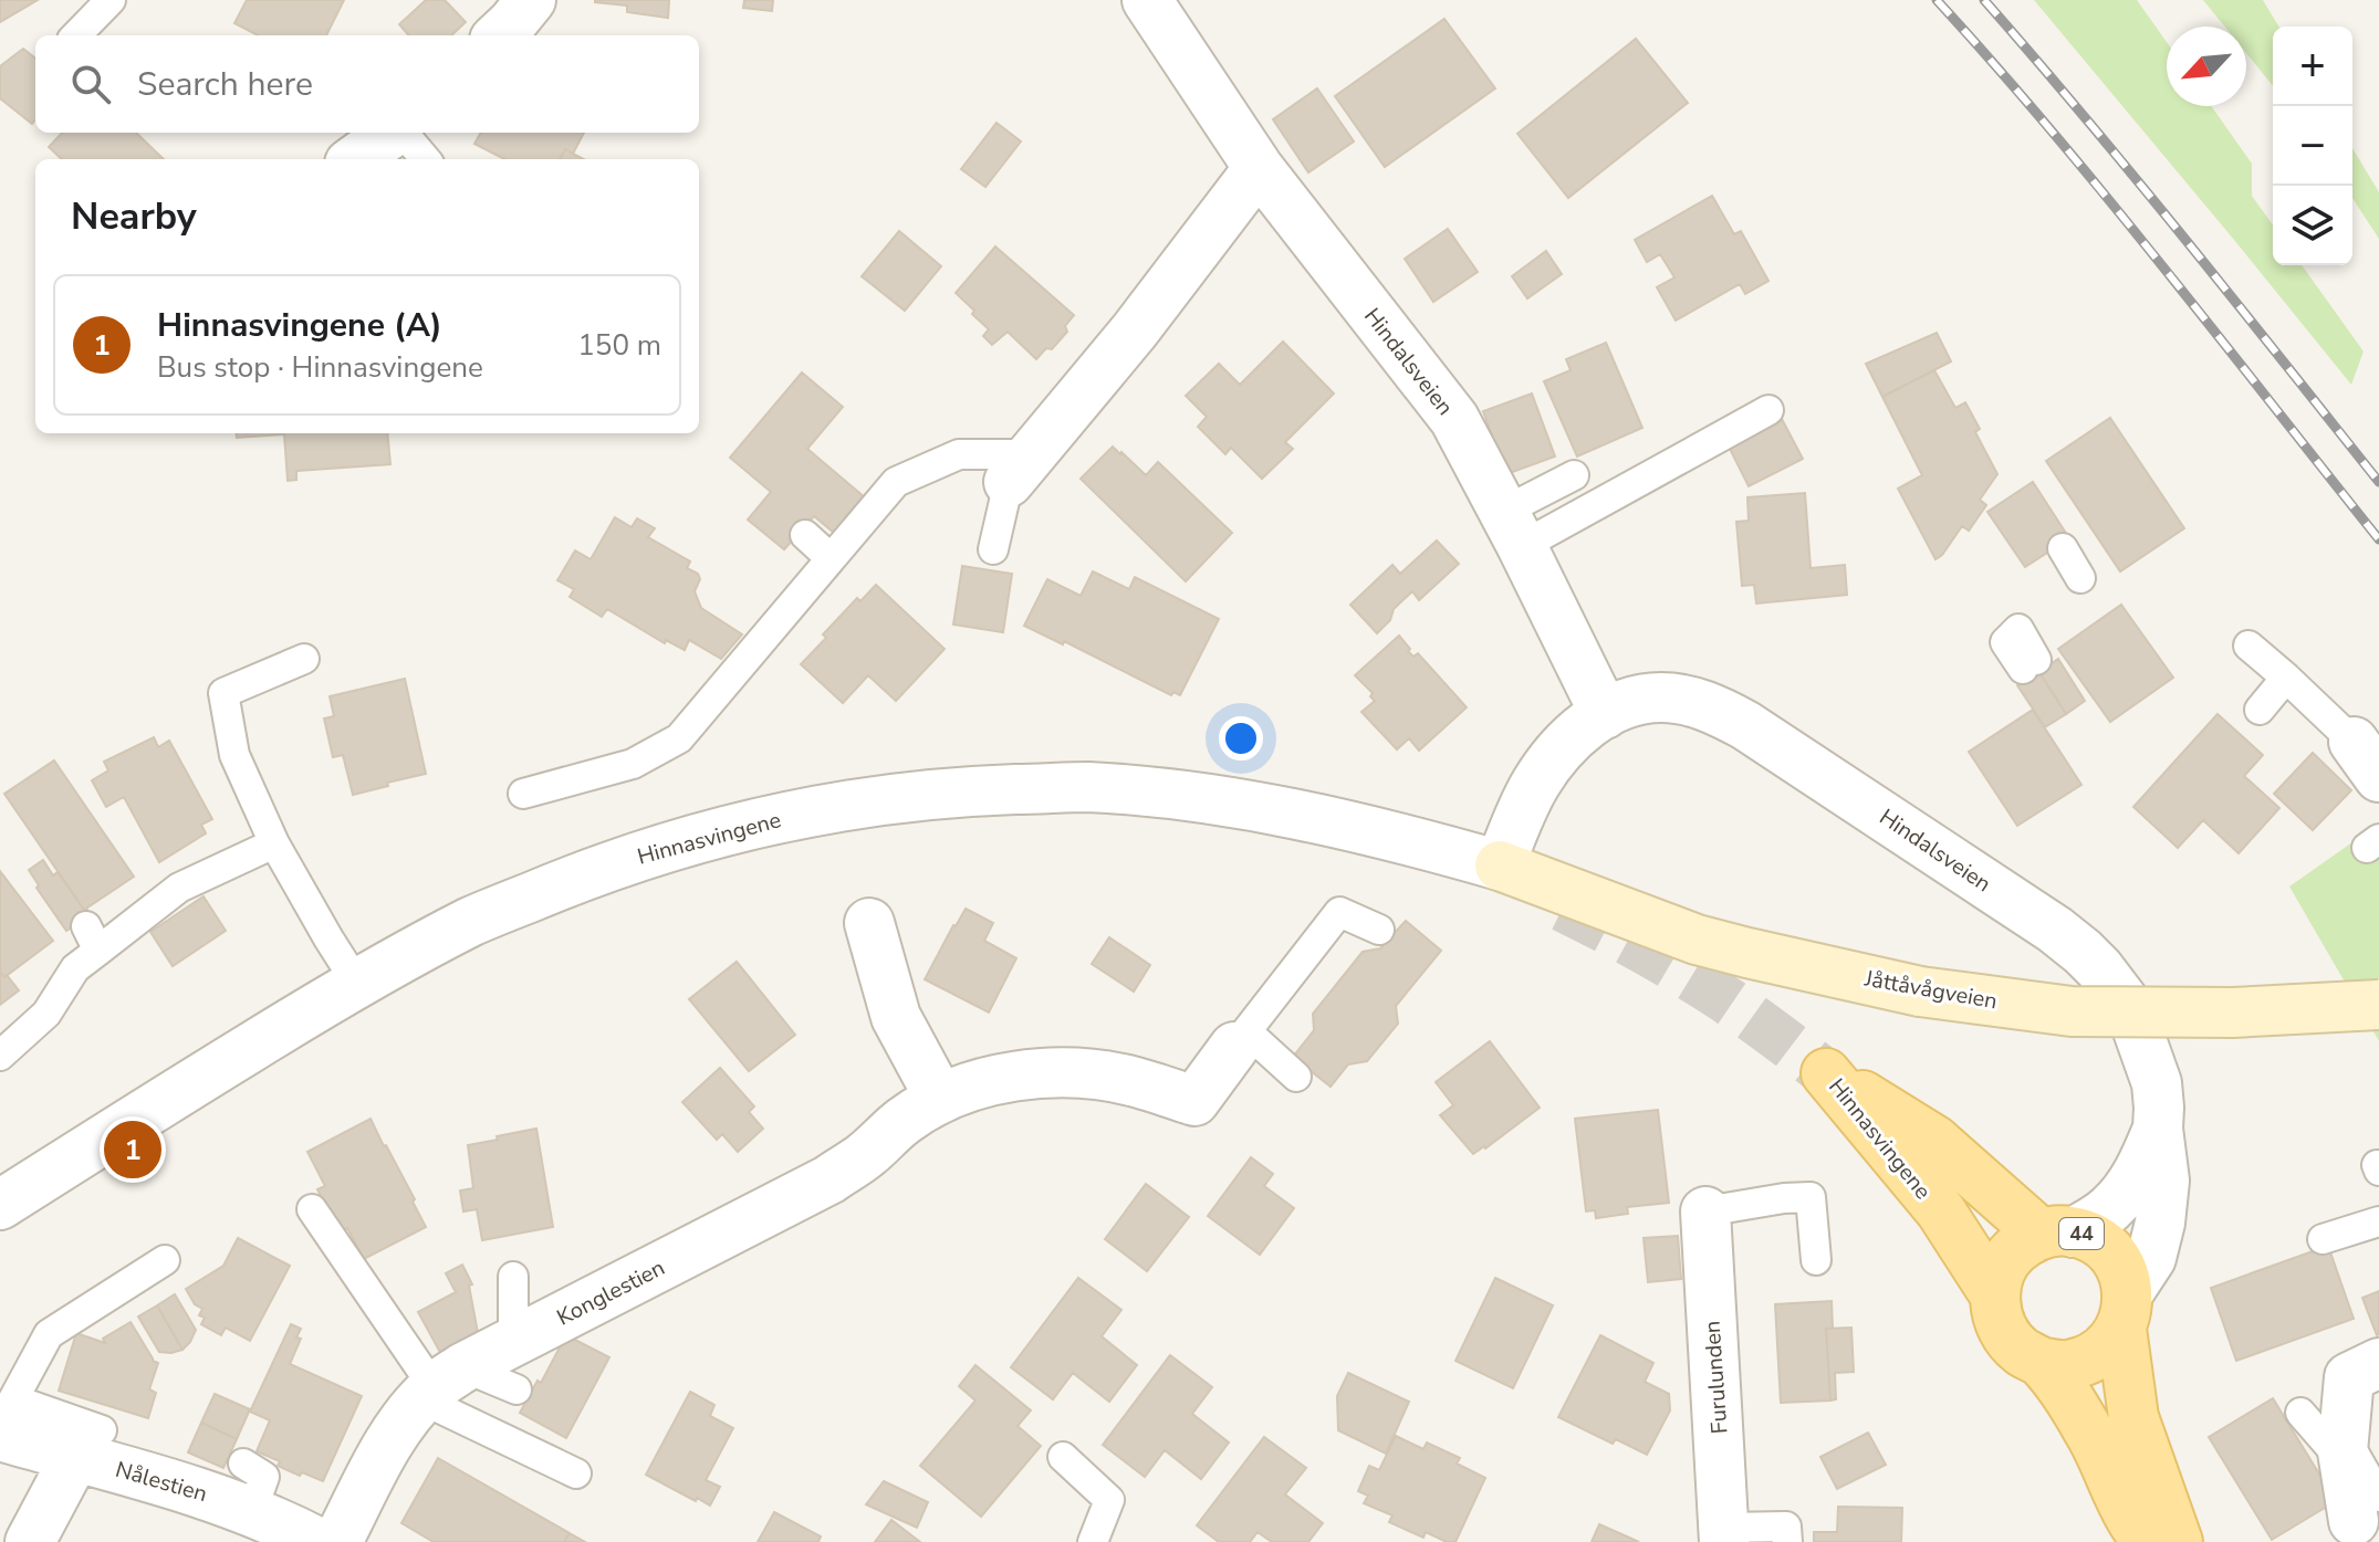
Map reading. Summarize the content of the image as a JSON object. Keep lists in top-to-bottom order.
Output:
{
  "streets": {
    "main road": ["Hinnasvingene", "44"],
    "street": [
      "Hindalsveien",
      "Jåttåvågveien",
      "Konglestien",
      "Furulunden",
      "Nålestien"
    ]
  },
  "crossings": [
    ["Hindalsveien", "Hinnasvingene"],
    ["Hindalsveien", "Jåttåvågveien"],
    ["Hindalsveien", "44"],
    ["Hinnasvingene", "Jåttåvågveien"],
    ["Hinnasvingene", "44"]
  ],
  "north": "bottom left",
  "page": {
    "map_buttons": ["+", "−"],
    "search": "Search here",
    "heading": "Nearby",
    "list": [
      {
        "mark": "1",
        "name": "Hinnasvingene (A)",
        "note": "Bus stop · Hinnasvingene",
        "value": "150 m"
      }
    ],
    "pins": "1"
  }
}
